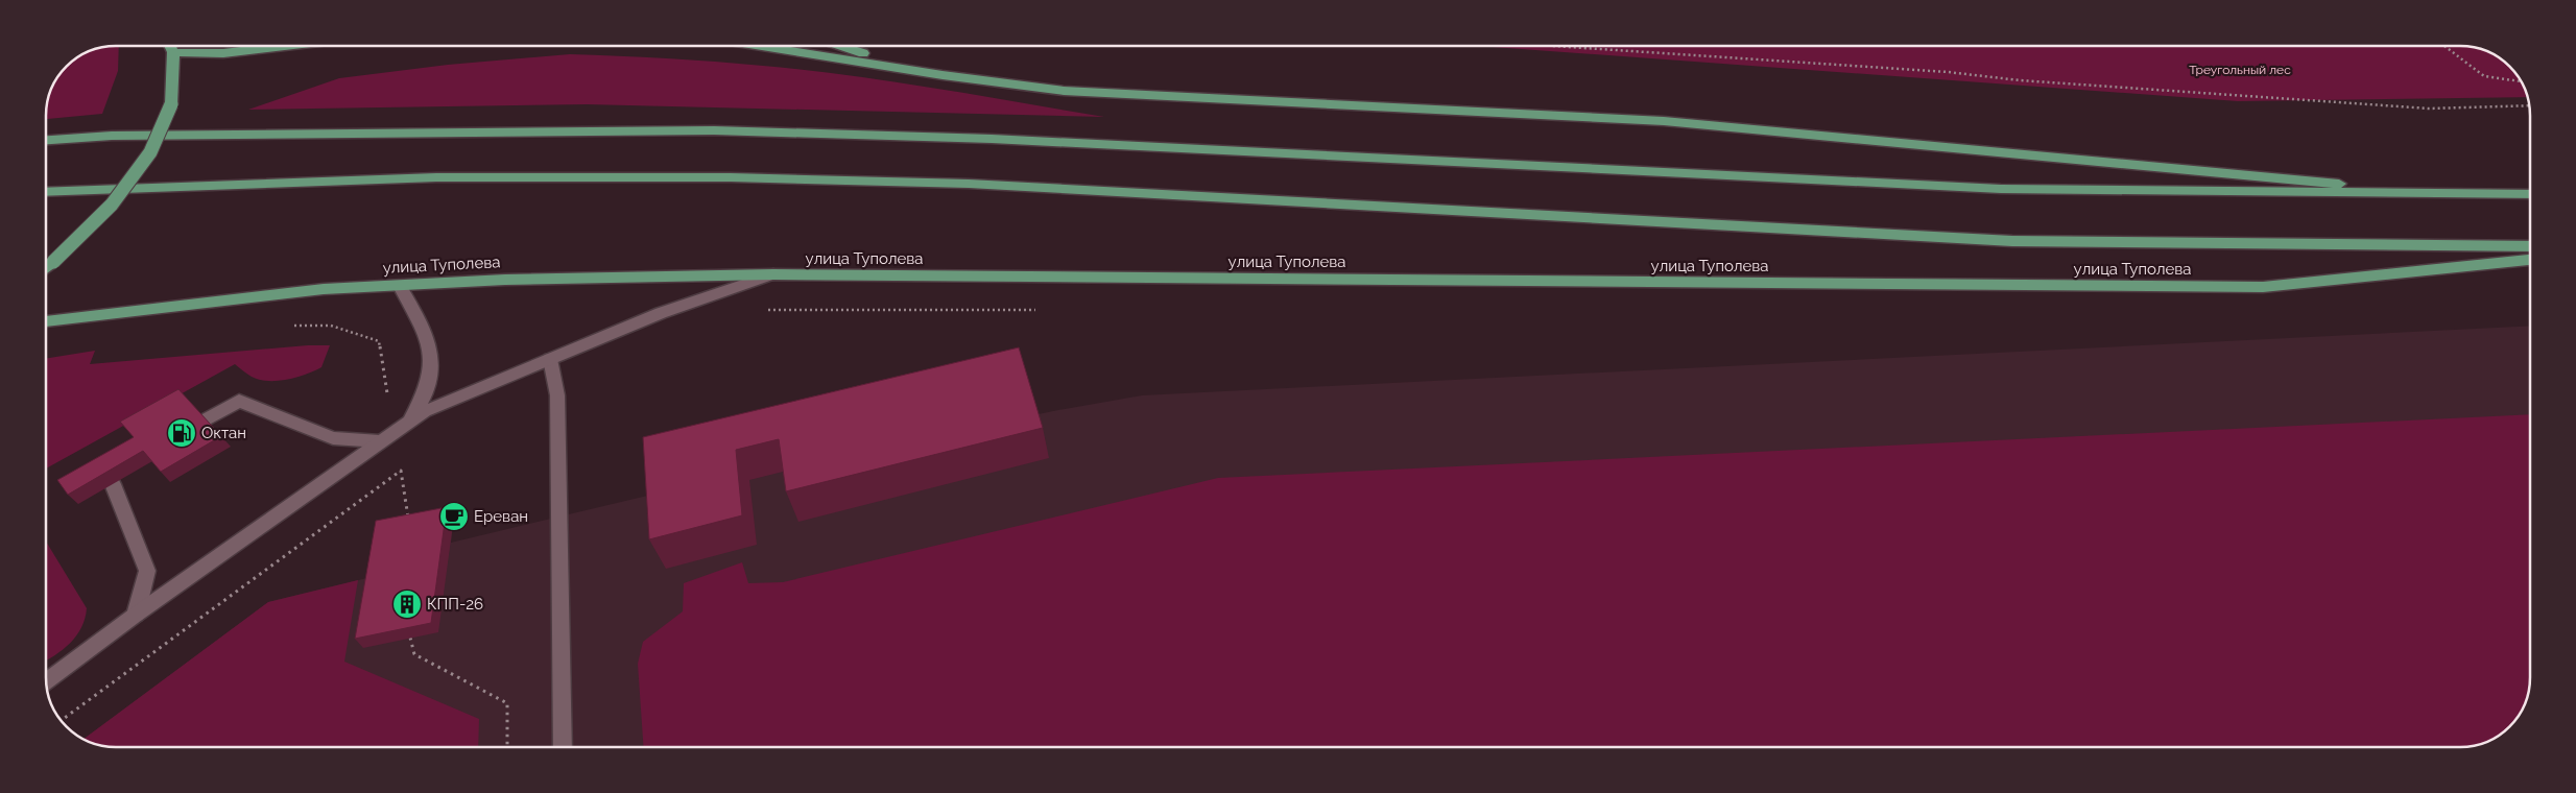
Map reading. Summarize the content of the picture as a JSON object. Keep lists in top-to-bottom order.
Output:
{
  "streets": {
    "main road": ["улица Туполева"]
  },
  "parks": ["Треугольный лес"],
  "places": {
    "fuel station": ["Октан"],
    "cafe": ["Ереван"],
    "building": ["КПП-26"]
  }
}
